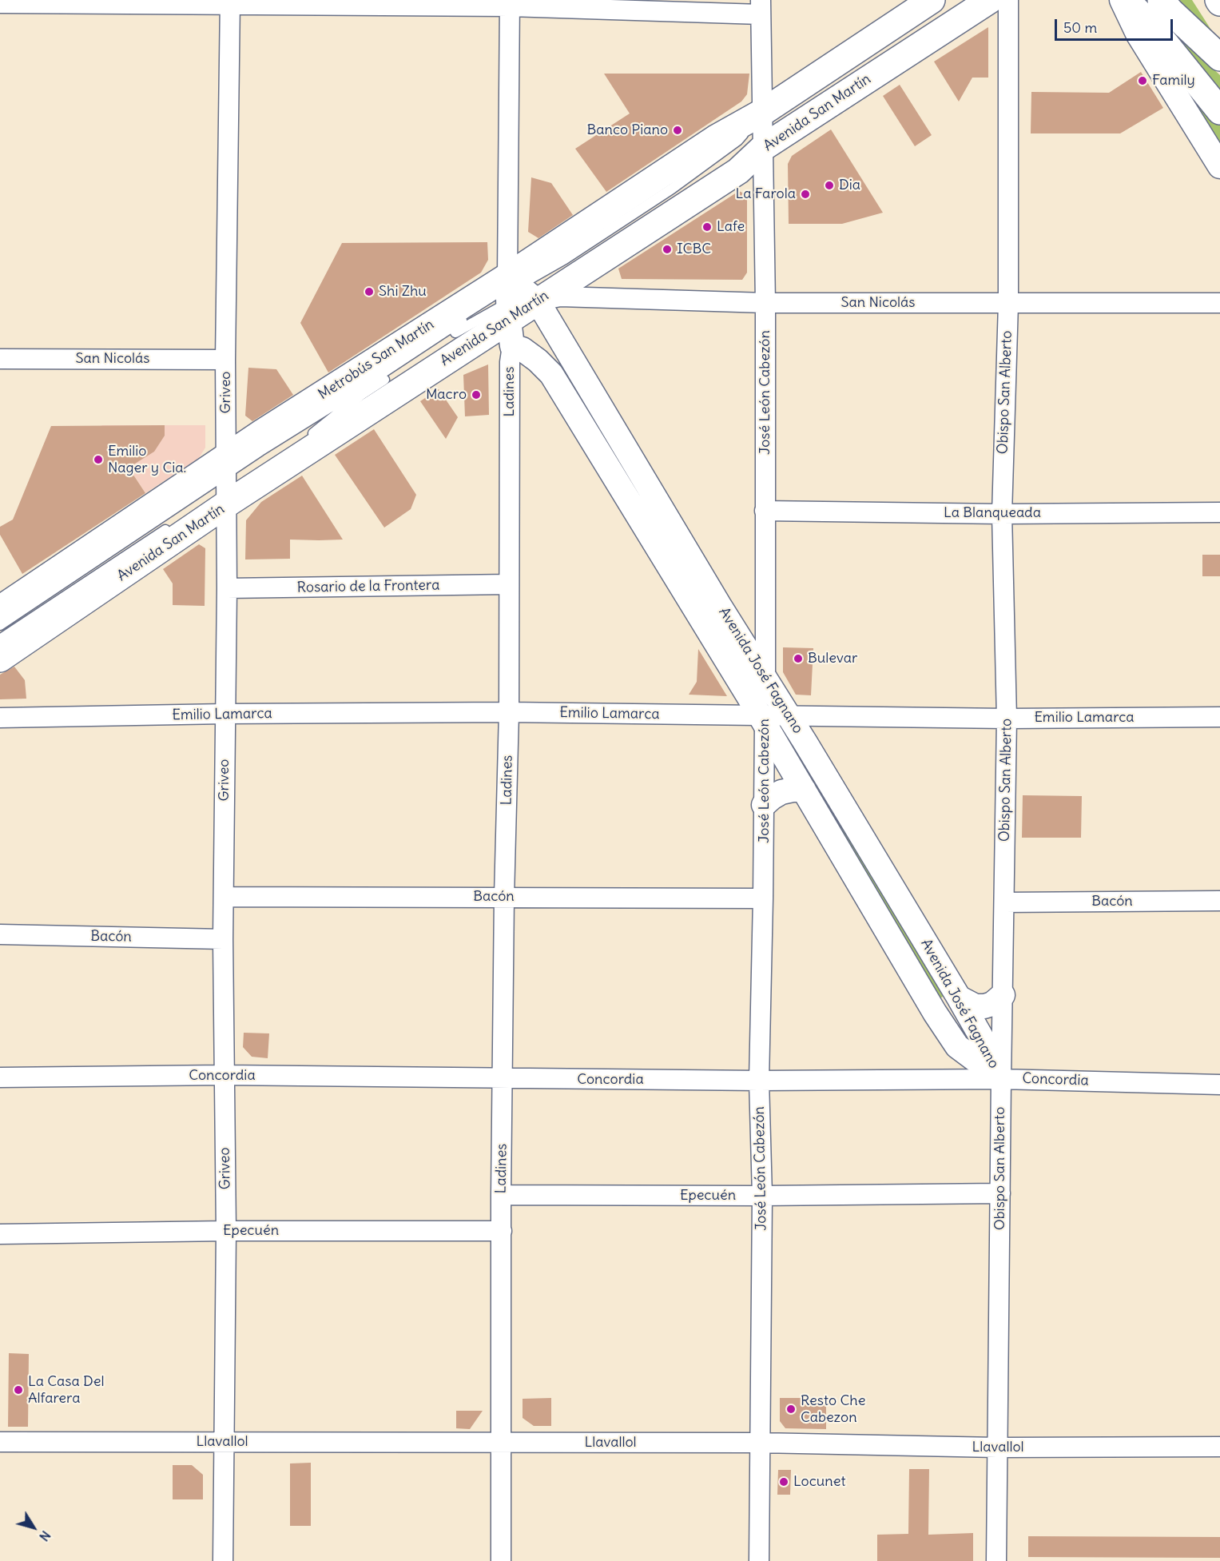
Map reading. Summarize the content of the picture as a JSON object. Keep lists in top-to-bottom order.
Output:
{
  "streets": {
    "main road": ["Avenida San Martín"],
    "street": [
      "San Nicolás",
      "Ladines",
      "Griveo",
      "José León Cabezón",
      "Obispo San Alberto",
      "La Blanqueada",
      "Rosario de la Frontera",
      "Avenida José Fagnano",
      "Emilio Lamarca",
      "Bacón",
      "Concordia",
      "Epecuén",
      "Llavallol"
    ],
    "lane": ["Metrobús San Martín"]
  },
  "crossings": [
    ["Avenida San Martín", "San Nicolás"],
    ["Avenida San Martín", "Metrobús San Martín"],
    ["Avenida San Martín", "Ladines"],
    ["Avenida San Martín", "Griveo"],
    ["Avenida San Martín", "José León Cabezón"],
    ["Avenida San Martín", "Avenida José Fagnano"],
    ["San Nicolás", "Metrobús San Martín"],
    ["San Nicolás", "Ladines"],
    ["San Nicolás", "Griveo"],
    ["San Nicolás", "José León Cabezón"],
    ["San Nicolás", "Obispo San Alberto"],
    ["San Nicolás", "Avenida José Fagnano"],
    ["Metrobús San Martín", "Ladines"],
    ["Metrobús San Martín", "Avenida José Fagnano"],
    ["Ladines", "Rosario de la Frontera"],
    ["Ladines", "Avenida José Fagnano"],
    ["Ladines", "Emilio Lamarca"],
    ["Ladines", "Bacón"],
    ["Ladines", "Concordia"],
    ["Ladines", "Epecuén"],
    ["Ladines", "Llavallol"],
    ["Griveo", "Rosario de la Frontera"],
    ["Griveo", "Emilio Lamarca"],
    ["Griveo", "Bacón"],
    ["Griveo", "Concordia"],
    ["Griveo", "Epecuén"],
    ["Griveo", "Llavallol"],
    ["José León Cabezón", "La Blanqueada"],
    ["José León Cabezón", "Avenida José Fagnano"],
    ["José León Cabezón", "Emilio Lamarca"],
    ["José León Cabezón", "Bacón"],
    ["José León Cabezón", "Concordia"],
    ["José León Cabezón", "Epecuén"],
    ["José León Cabezón", "Llavallol"],
    ["Obispo San Alberto", "La Blanqueada"],
    ["Obispo San Alberto", "Avenida José Fagnano"],
    ["Obispo San Alberto", "Emilio Lamarca"],
    ["Obispo San Alberto", "Bacón"],
    ["Obispo San Alberto", "Concordia"],
    ["Obispo San Alberto", "Epecuén"],
    ["Obispo San Alberto", "Llavallol"],
    ["Avenida José Fagnano", "Emilio Lamarca"],
    ["Avenida José Fagnano", "Concordia"]
  ],
  "places": [
    "Family",
    "Banco Piano",
    "Dia",
    "La Farola",
    "Lafe",
    "ICBC",
    "Shi Zhu",
    "Macro",
    "Emilio Nager y Cia.",
    "Bulevar",
    "La Casa Del Alfarera",
    "Resto Che Cabezon",
    "Locunet"
  ],
  "scale_bar": "50 m",
  "north": "bottom right"
}
